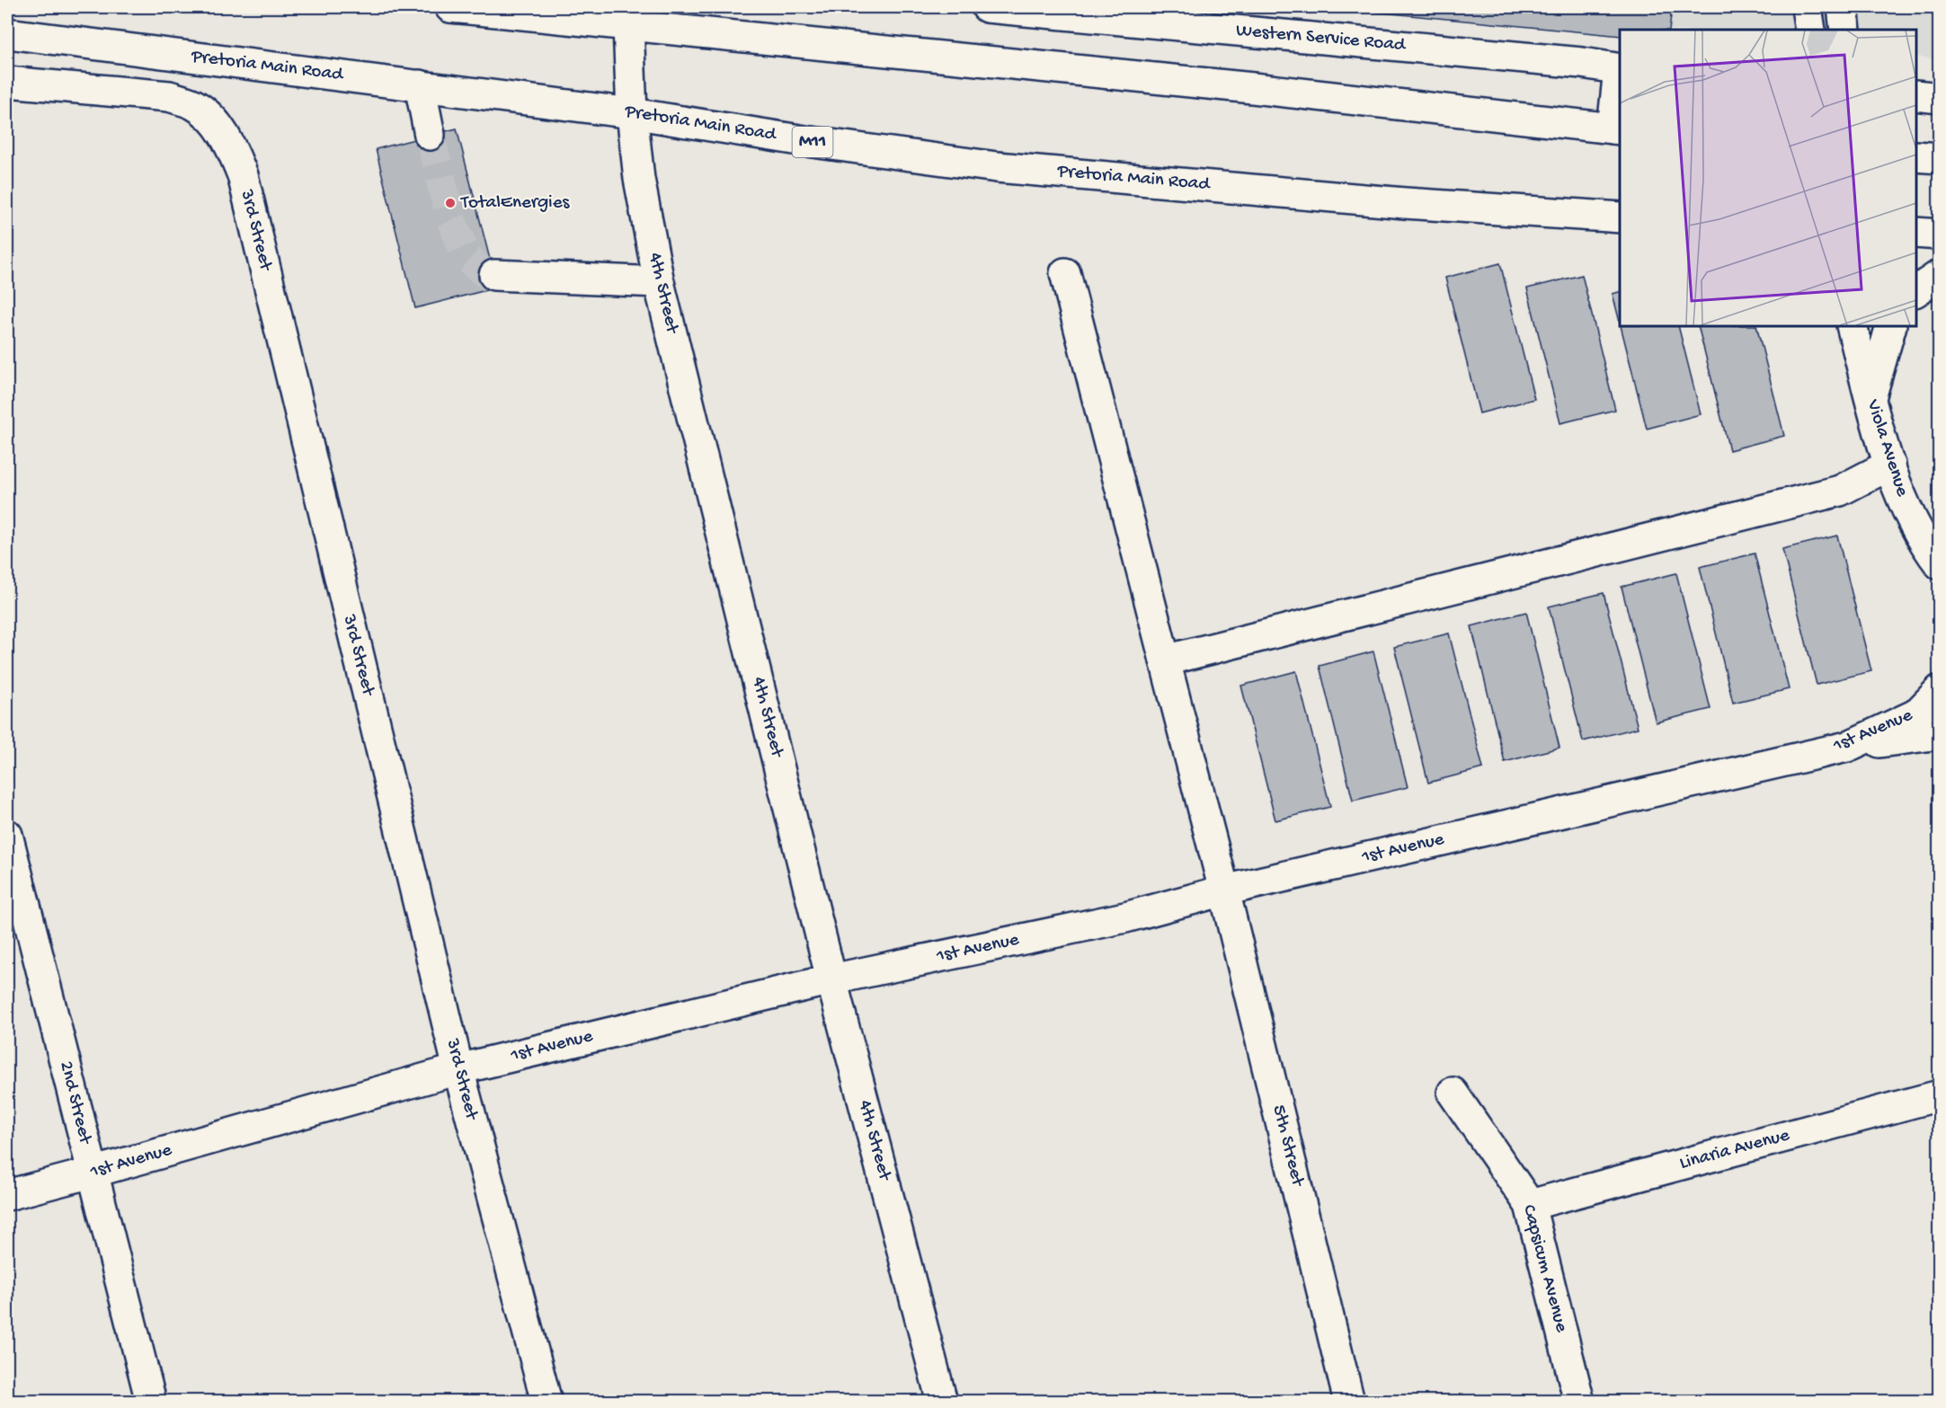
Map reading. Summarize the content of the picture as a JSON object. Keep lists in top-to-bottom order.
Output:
{
  "streets": {
    "street": [
      "Western Service Road",
      "Pretoria Main Road",
      "M11",
      "3rd Street",
      "4th Street",
      "Viola Avenue",
      "1st Avenue",
      "2nd Street",
      "5th Street",
      "Linaria Avenue",
      "Capsicum Avenue"
    ]
  },
  "crossings": [
    ["Pretoria Main Road", "4th Street"],
    ["3rd Street", "1st Avenue"],
    ["4th Street", "1st Avenue"],
    ["1st Avenue", "2nd Street"],
    ["1st Avenue", "5th Street"],
    ["Linaria Avenue", "Capsicum Avenue"]
  ],
  "places": ["TotalEnergies"]
}
